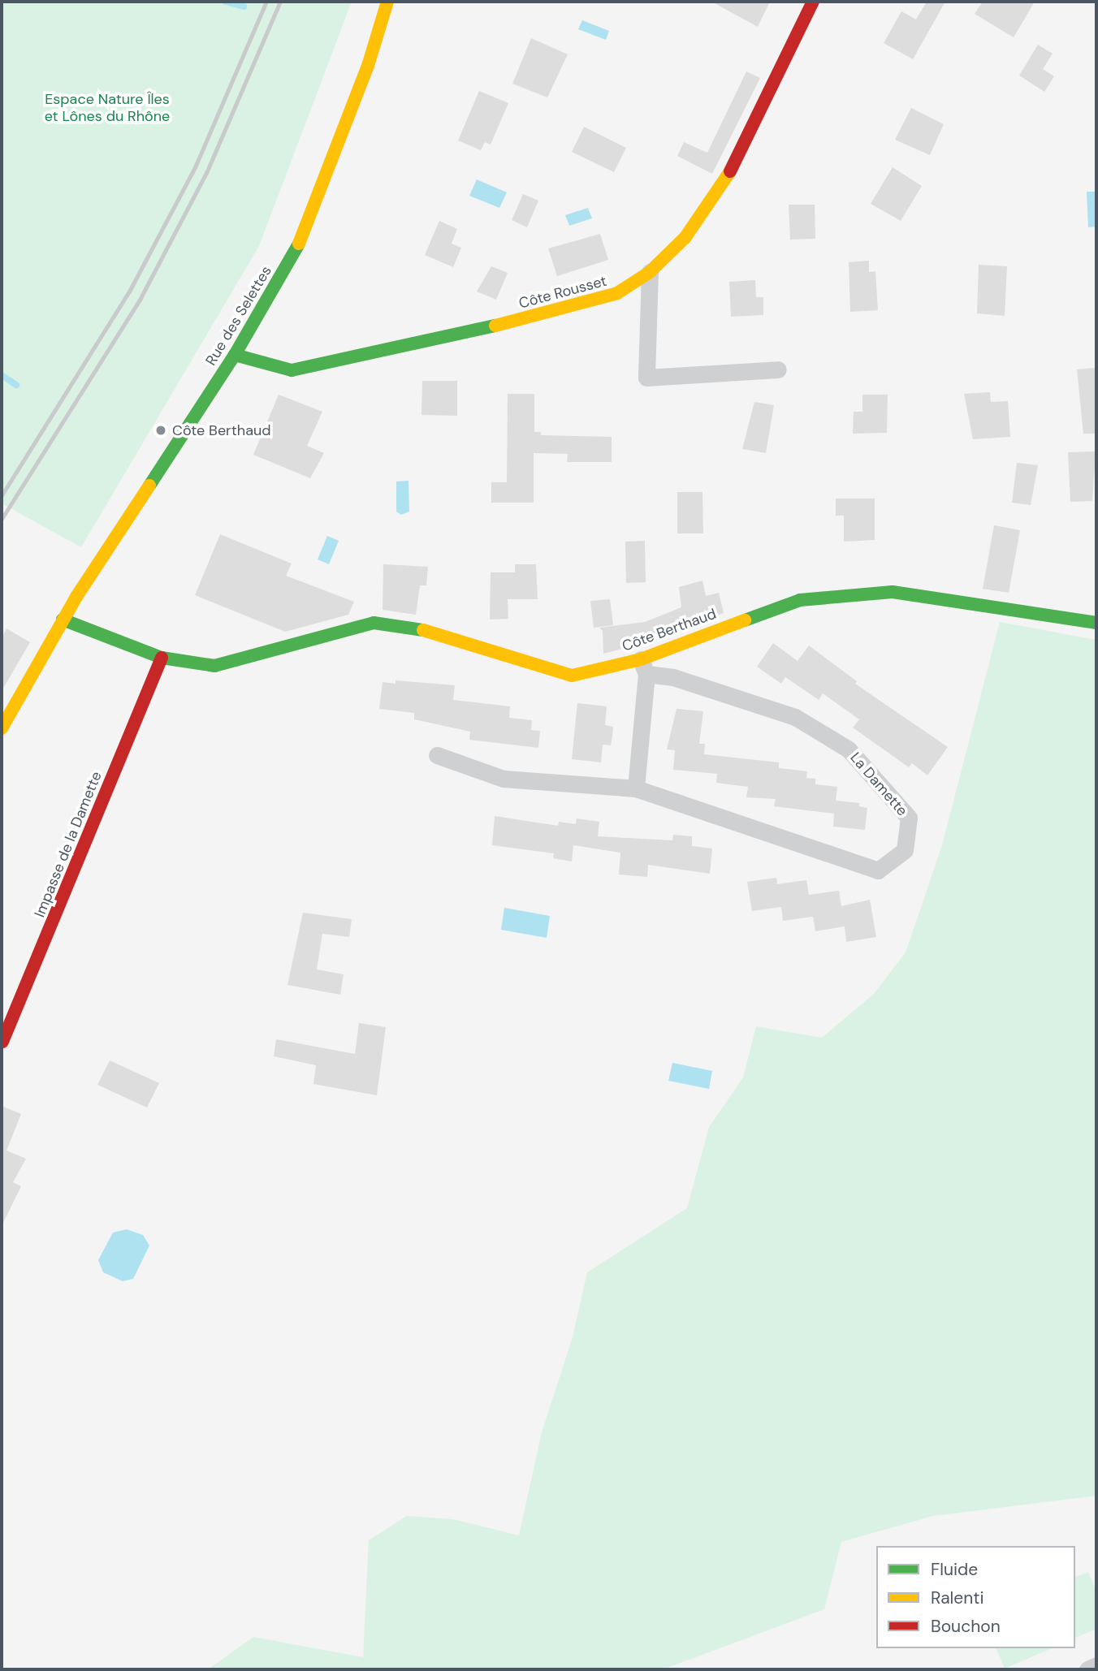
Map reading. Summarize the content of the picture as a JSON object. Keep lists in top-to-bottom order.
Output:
{
  "streets": {
    "street": [
      "Côte Rousset",
      "Rue des Selettes",
      "Côte Berthaud",
      "La Damette",
      "Impasse de la Damette"
    ]
  },
  "crossings": [
    ["Côte Rousset", "Rue des Selettes"],
    ["Rue des Selettes", "Côte Berthaud"],
    ["Côte Berthaud", "La Damette"],
    ["Côte Berthaud", "Impasse de la Damette"]
  ],
  "parks": ["Espace Nature Îles et Lônes du Rhône"],
  "places": ["Côte Berthaud"],
  "legend": ["Fluide", "Ralenti", "Bouchon"]
}
